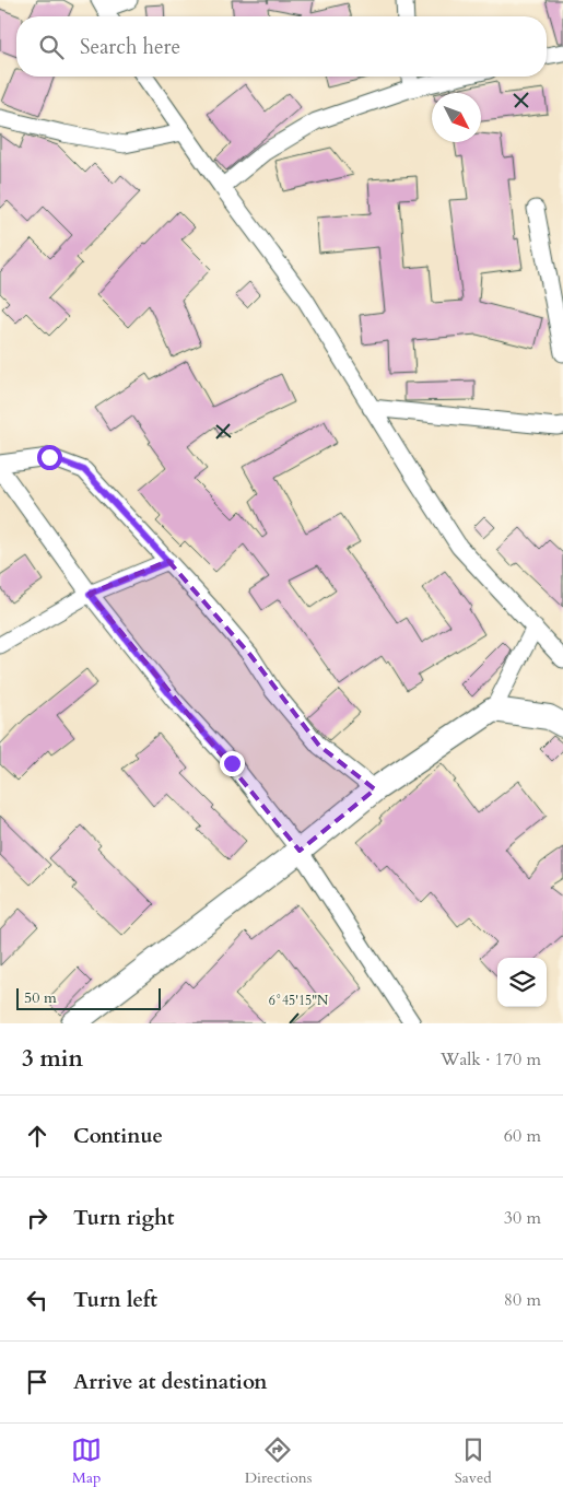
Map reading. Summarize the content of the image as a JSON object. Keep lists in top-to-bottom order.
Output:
{
  "scale_bar": "50 m",
  "north": "bottom right",
  "page": {
    "search": "Search here",
    "scale": "50 m",
    "heading": ["3 min", "Walk · 170 m"],
    "list": [
      ["Continue", "60 m"],
      ["Turn right", "30 m"],
      ["Turn left", "80 m"],
      "Arrive at destination"
    ],
    "nav": ["Map", "Directions", "Saved"]
  },
  "coordinates": ["6°45'15\"N"]
}
